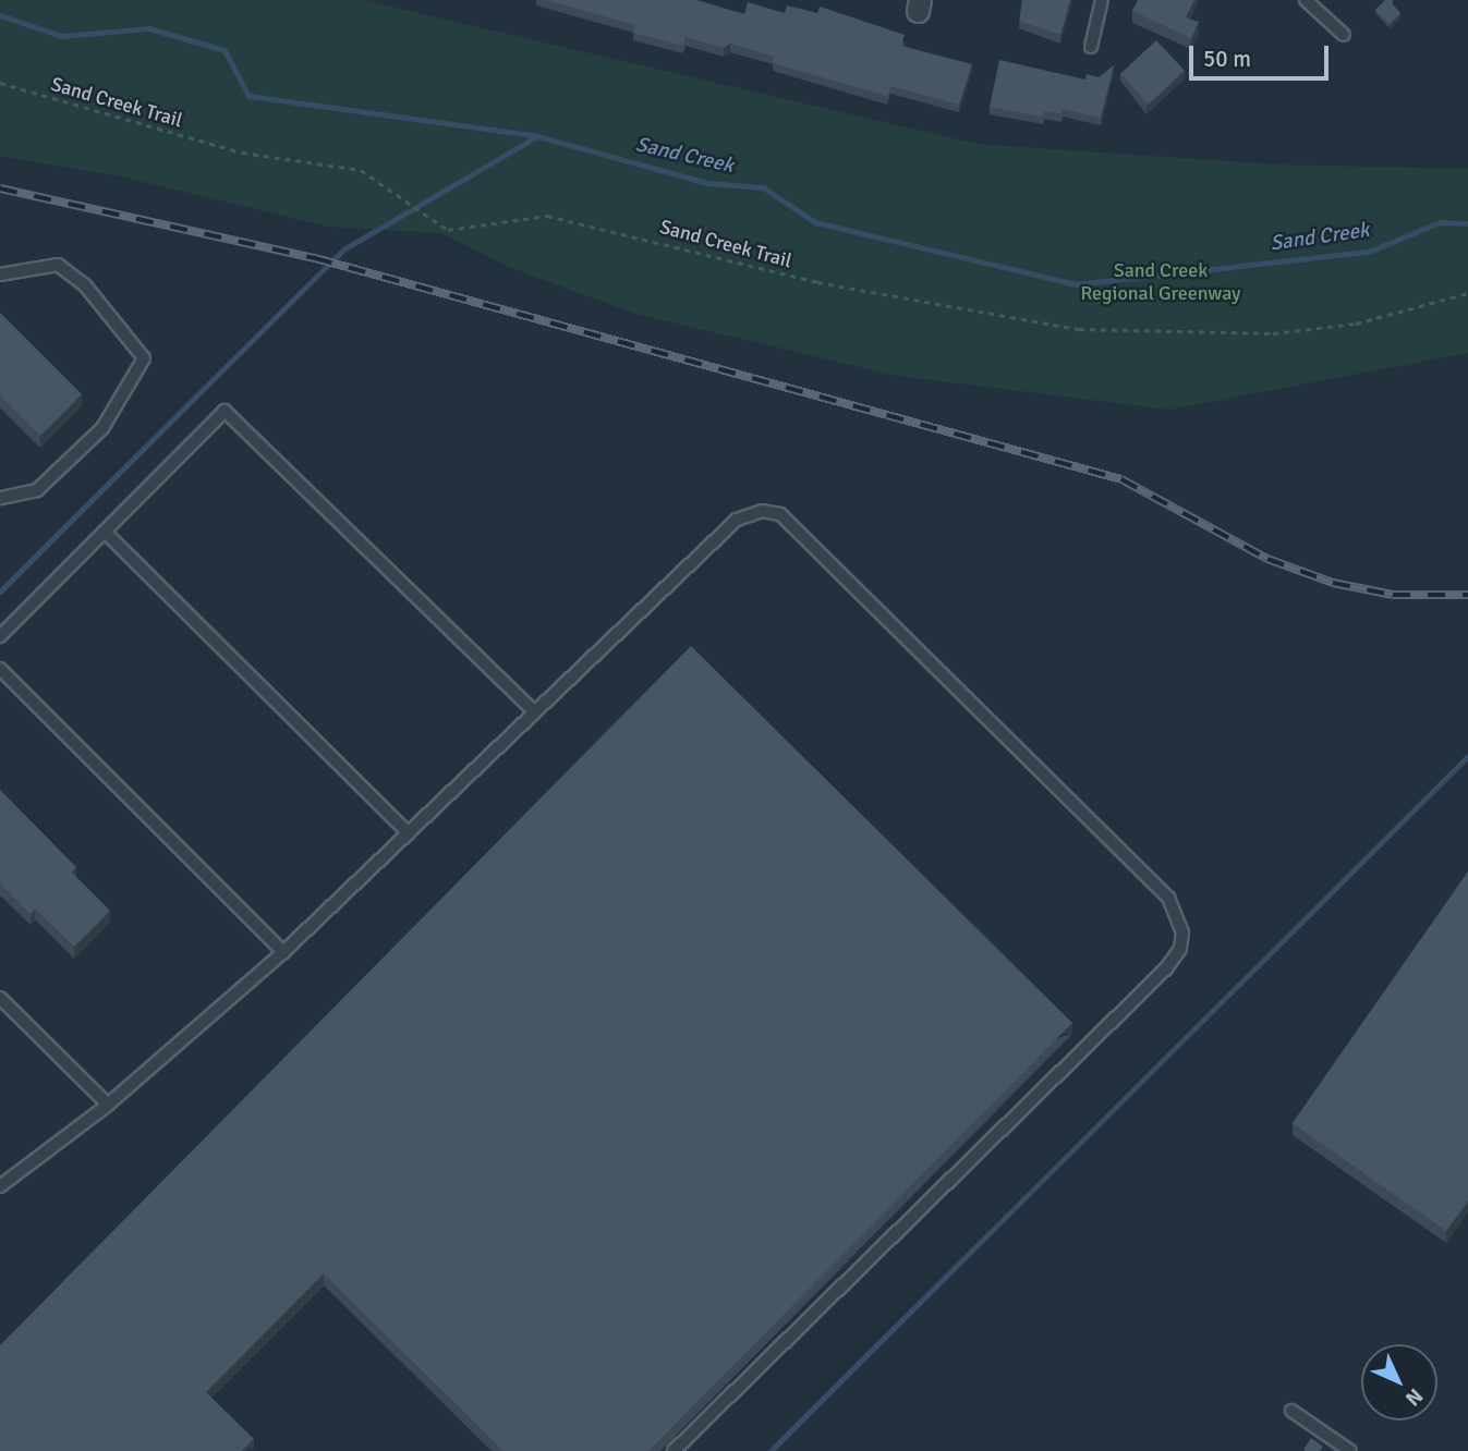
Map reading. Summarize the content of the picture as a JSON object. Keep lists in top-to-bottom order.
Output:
{
  "streets": {
    "path": ["Sand Creek Trail"]
  },
  "water": ["Sand Creek"],
  "parks": ["Sand Creek Regional Greenway"],
  "scale_bar": "50 m",
  "north": "bottom right"
}
